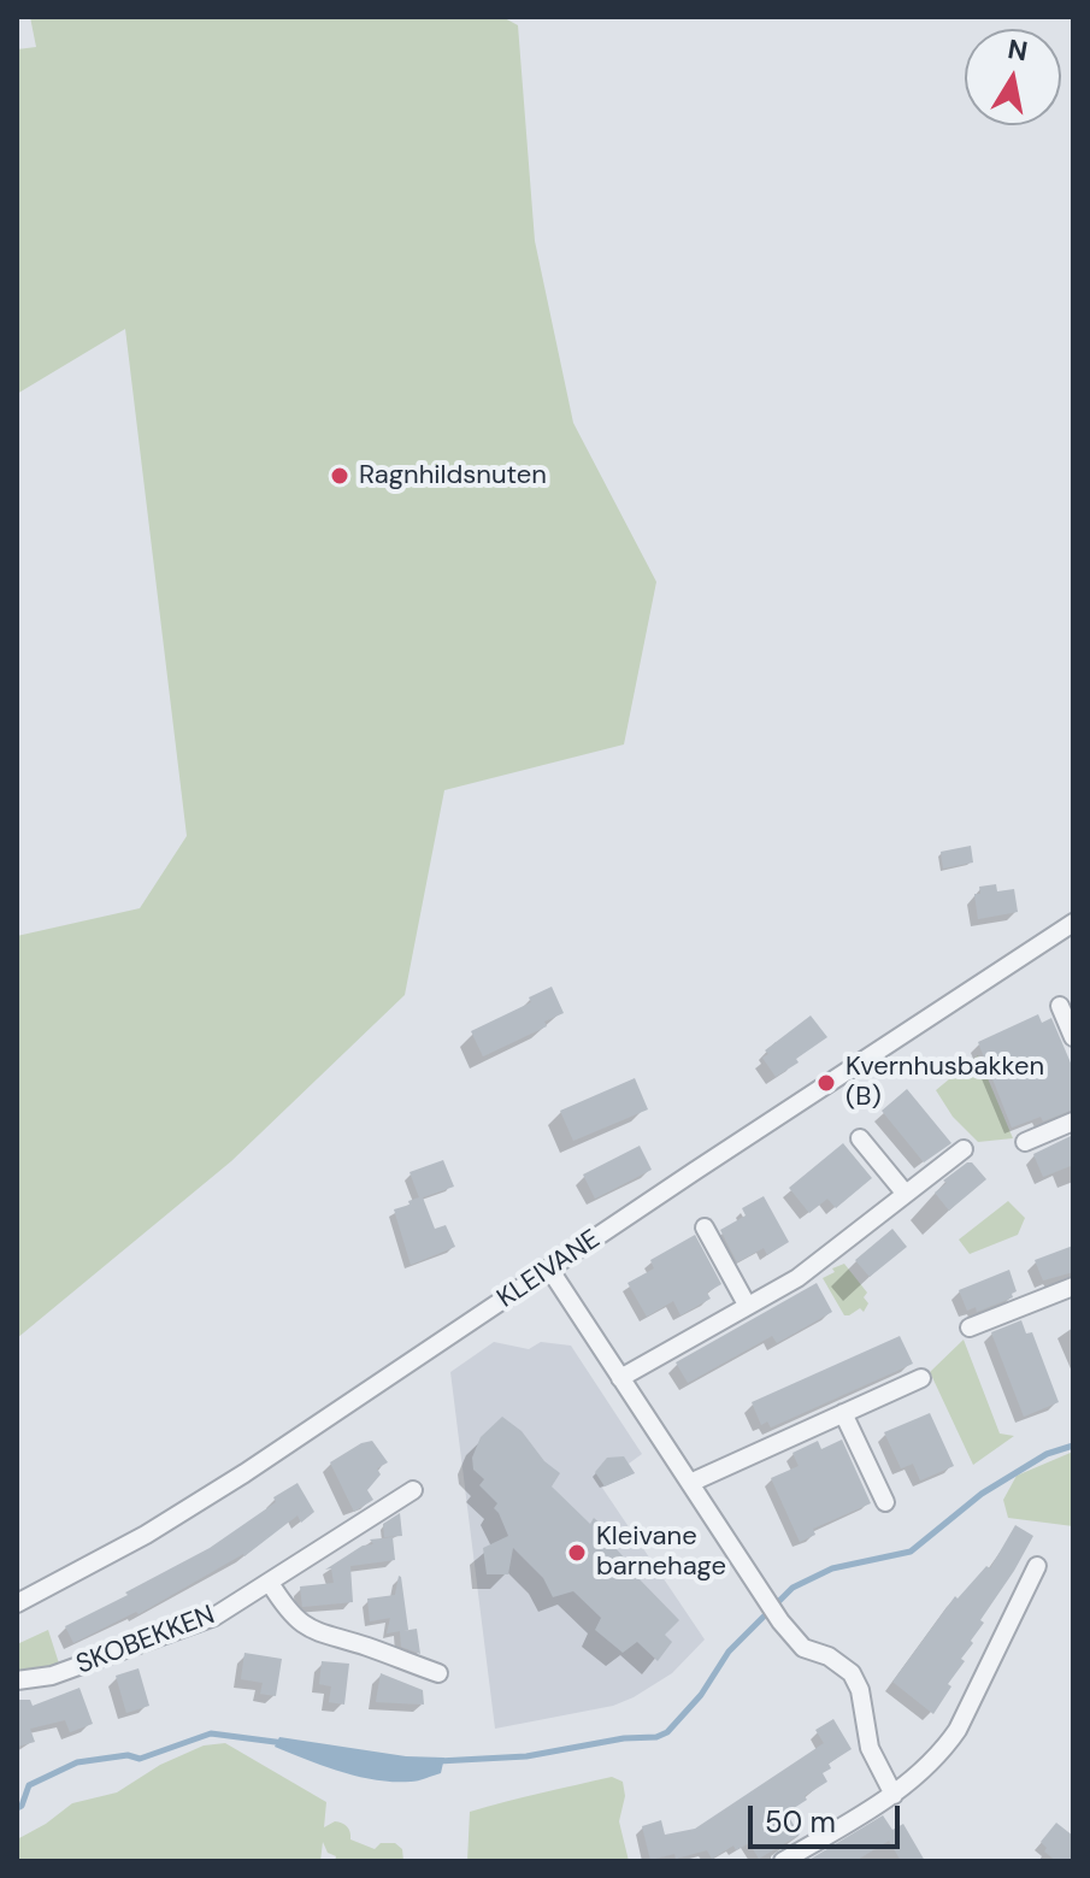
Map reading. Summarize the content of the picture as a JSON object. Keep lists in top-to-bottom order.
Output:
{
  "streets": {
    "street": ["KLEIVANE", "SKOBEKKEN"]
  },
  "places": ["Ragnhildsnuten", "Kvernhusbakken (B)", "Kleivane barnehage"],
  "scale_bar": "50 m",
  "north": "top"
}
